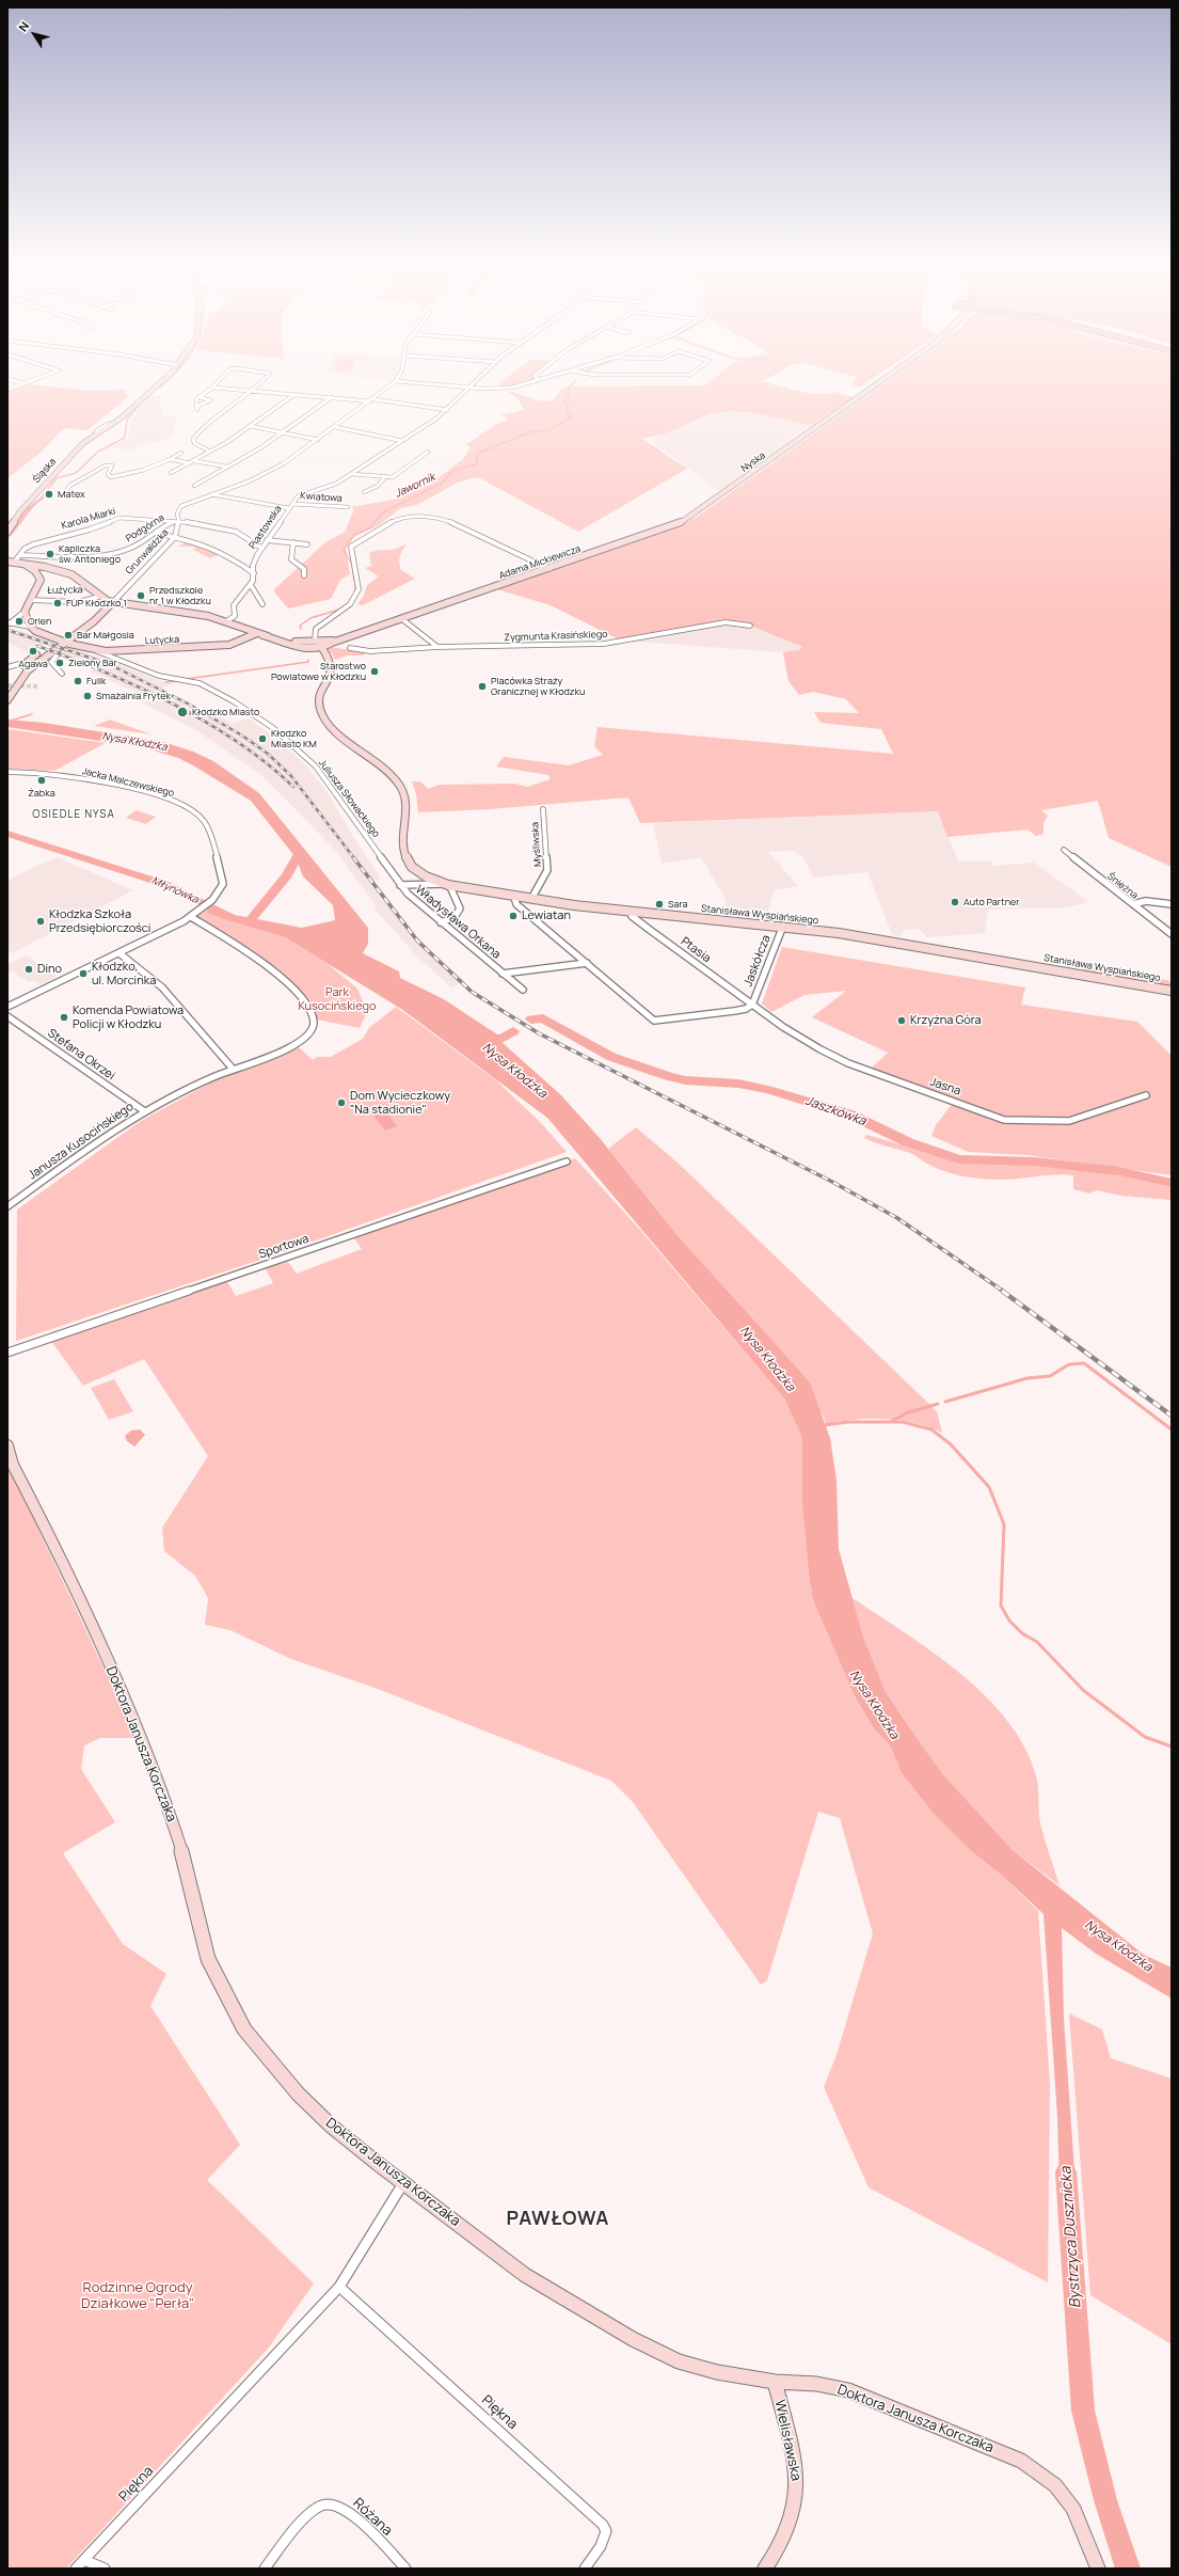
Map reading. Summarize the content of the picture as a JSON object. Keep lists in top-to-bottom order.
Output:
{
  "streets": {
    "street": [
      "Nyska",
      "Śląska",
      "Kwiatowa",
      "Karola Miarki",
      "Piastowska",
      "Podgórna",
      "Grunwaldzka",
      "Adama Mickiewicza",
      "Łużycka",
      "Zygmunta Krasińskiego",
      "Lutycka",
      "Jacka Malczewskiego",
      "Juliusza Słowackiego",
      "Myśliwska",
      "Śnieżna",
      "Stanisława Wyspiańskiego",
      "Władysława Orkana",
      "Ptasia",
      "Jaskółcza",
      "Stefana Okrzei",
      "Jasna",
      "Janusza Kusocińskiego",
      "Sportowa",
      "Doktora Janusza Korczaka",
      "Piękna",
      "Wielisławska",
      "Różana"
    ]
  },
  "crossings": [
    ["Nyska", "Adama Mickiewicza"],
    ["Kwiatowa", "Piastowska"],
    ["Kwiatowa", "Grunwaldzka"],
    ["Karola Miarki", "Piastowska"],
    ["Karola Miarki", "Podgórna"],
    ["Karola Miarki", "Grunwaldzka"],
    ["Podgórna", "Grunwaldzka"],
    ["Grunwaldzka", "Lutycka"],
    ["Lutycka", "Juliusza Słowackiego"],
    ["Jacka Malczewskiego", "Janusza Kusocińskiego"],
    ["Juliusza Słowackiego", "Władysława Orkana"],
    ["Myśliwska", "Stanisława Wyspiańskiego"],
    ["Stanisława Wyspiańskiego", "Ptasia"],
    ["Stanisława Wyspiańskiego", "Jaskółcza"],
    ["Ptasia", "Jaskółcza"],
    ["Ptasia", "Jasna"],
    ["Jaskółcza", "Jasna"],
    ["Stefana Okrzei", "Janusza Kusocińskiego"],
    ["Doktora Janusza Korczaka", "Piękna"],
    ["Doktora Janusza Korczaka", "Wielisławska"]
  ],
  "districts": ["OSIEDLE NYSA", "PAWŁOWA"],
  "water": [
    "Jawornik",
    "Nysa Kłodzka",
    "Młynówka",
    "Jaszkówka",
    "Bystrzyca Dusznicka"
  ],
  "parks": ["Park Kusocińskiego", "Rodzinne Ogrody Działkowe \"Perła\""],
  "places": [
    "Matex",
    "Kapliczka św. Antoniego",
    "Przedszkole nr 1 w Kłodzku",
    "FUP Kłodzko 1",
    "Orlen",
    "Bar Małgosia",
    "Agawa",
    "Zielony Bar",
    "Starostwo Powiatowe w Kłodzku",
    "Fulik",
    "Placówka Straży Granicznej w Kłodzku",
    "Smażalnia Frytek",
    "Kłodzko Miasto",
    "Kłodzko Miasto KM",
    "Żabka",
    "Auto Partner",
    "Sara",
    "Lewiatan",
    "Kłodzka Szkoła Przedsiębiorczości",
    "Dino",
    "Kłodzko, ul. Morcinka",
    "Komenda Powiatowa Policji w Kłodzku",
    "Krzyżna Góra",
    "Dom Wycieczkowy \"Na stadionie\""
  ],
  "north": "top left"
}
